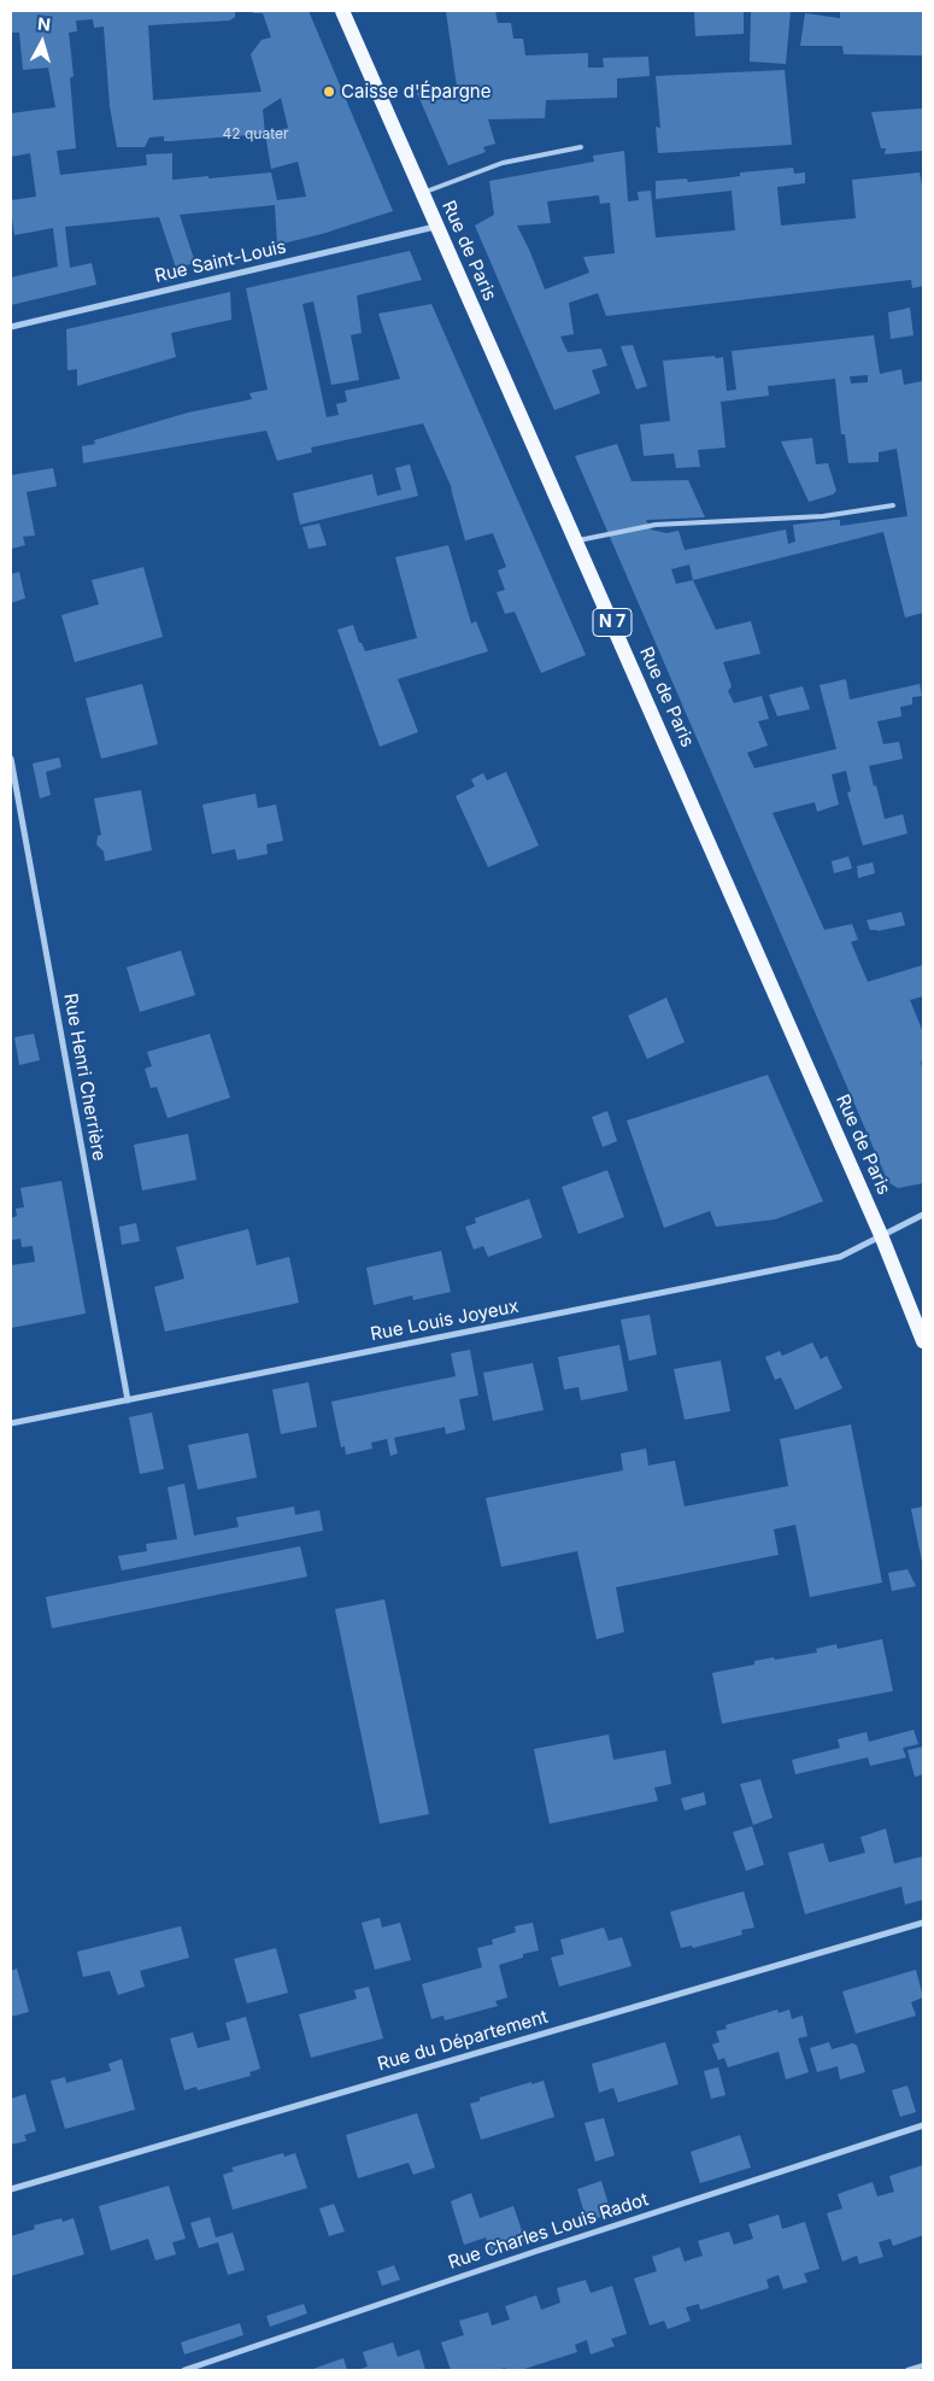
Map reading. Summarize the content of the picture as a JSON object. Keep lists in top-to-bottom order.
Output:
{
  "streets": {
    "main road": ["Rue de Paris", "N 7"],
    "street": [
      "Rue Saint-Louis",
      "Rue Henri Cherrière",
      "Rue Louis Joyeux",
      "Rue du Département",
      "Rue Charles Louis Radot"
    ]
  },
  "crossings": [
    ["Rue de Paris", "Rue Saint-Louis"],
    ["Rue de Paris", "N 7"],
    ["Rue de Paris", "Rue Louis Joyeux"],
    ["N 7", "Rue Louis Joyeux"],
    ["Rue Henri Cherrière", "Rue Louis Joyeux"]
  ],
  "places": ["Caisse d'Épargne"],
  "house_numbers": ["42 quater"],
  "north": "top"
}
